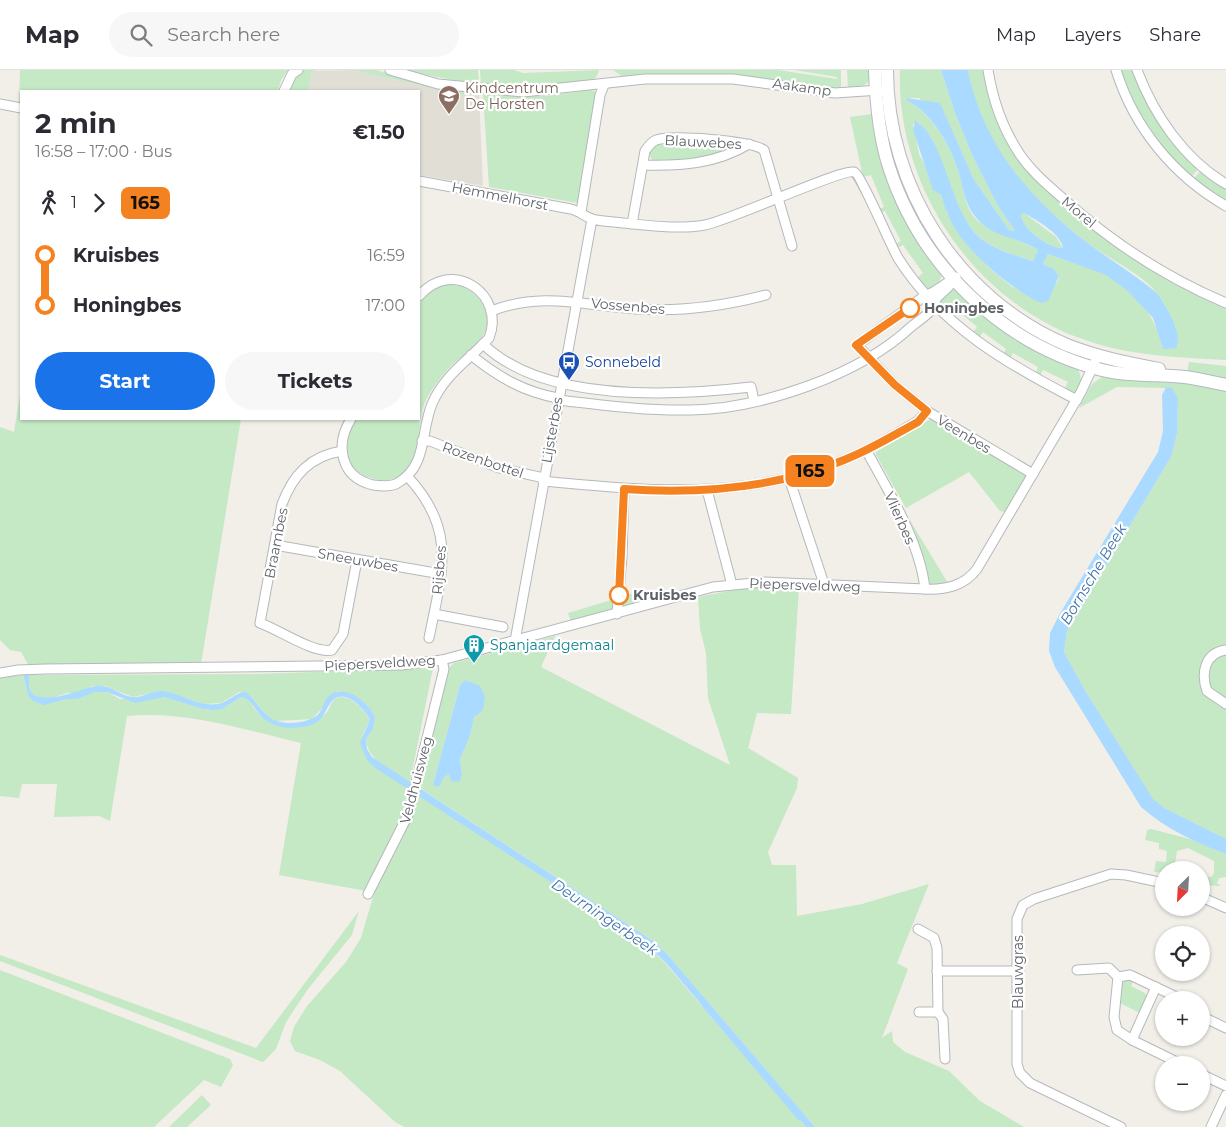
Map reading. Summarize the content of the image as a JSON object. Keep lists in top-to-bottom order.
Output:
{
  "streets": {
    "street": [
      "Aakamp",
      "Blauwebes",
      "Hemmelhorst",
      "Morel",
      "Vossenbes",
      "Lijsterbes",
      "Veenbes",
      "Rozenbottel",
      "Vlierbes",
      "Braambes",
      "Sneeuwbes",
      "Rijsbes",
      "Piepersveldweg",
      "Veldhuisweg",
      "Blauwgras"
    ]
  },
  "crossings": [
    ["Vossenbes", "Lijsterbes"],
    ["Lijsterbes", "Rozenbottel"],
    ["Lijsterbes", "Piepersveldweg"],
    ["Veenbes", "Rozenbottel"],
    ["Veenbes", "Piepersveldweg"],
    ["Rozenbottel", "Vlierbes"],
    ["Vlierbes", "Piepersveldweg"],
    ["Braambes", "Sneeuwbes"],
    ["Sneeuwbes", "Rijsbes"],
    ["Piepersveldweg", "Veldhuisweg"]
  ],
  "water": ["Bornsche Beek", "Deurningerbeek"],
  "places": {
    "school or university": ["Kindcentrum De Horsten"],
    "other": ["Honingbes", "Kruisbes"],
    "bus stop": ["Sonnebeld"],
    "building": ["Spanjaardgemaal"]
  },
  "lines": ["bus line 165"],
  "north": "bottom left",
  "page": {
    "header": "Map",
    "search": "Search here",
    "nav": ["Map", "Layers", "Share"],
    "on_map": "165",
    "heading": ["2 min", "16:58 – 17:00 · Bus", "€1.50"],
    "legs": ["1", "165"],
    "list": [
      {
        "name": "Kruisbes",
        "value": "16:59"
      },
      {
        "name": "Honingbes",
        "value": "17:00"
      }
    ],
    "buttons": ["Start", "Tickets"],
    "map_buttons": ["+", "−"]
  }
}
